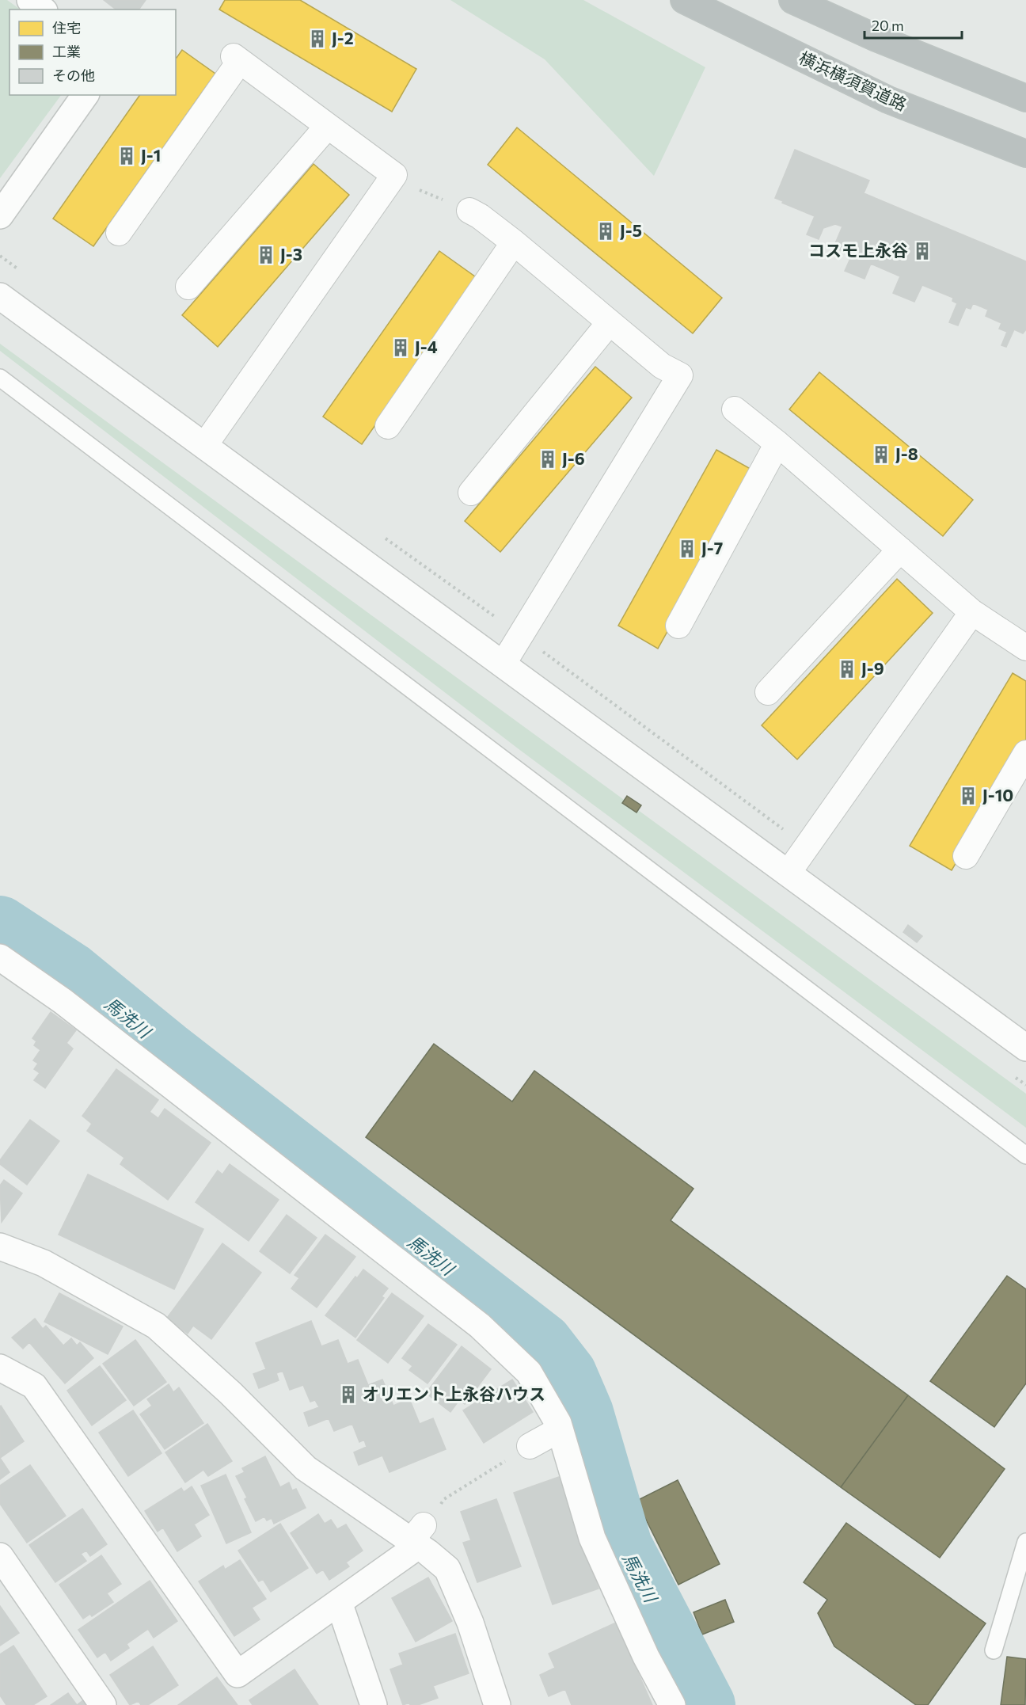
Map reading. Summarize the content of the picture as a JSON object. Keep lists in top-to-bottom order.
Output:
{
  "streets": {
    "highway": ["横浜横須賀道路"]
  },
  "water": ["馬洗川"],
  "places": {
    "building": [
      "J-2",
      "J-1",
      "J-5",
      "コスモ上永谷",
      "J-3",
      "J-4",
      "J-8",
      "J-6",
      "J-7",
      "J-9",
      "J-10",
      "オリエント上永谷ハウス"
    ]
  },
  "legend": ["住宅", "工業", "その他"],
  "scale_bar": "20 m"
}
